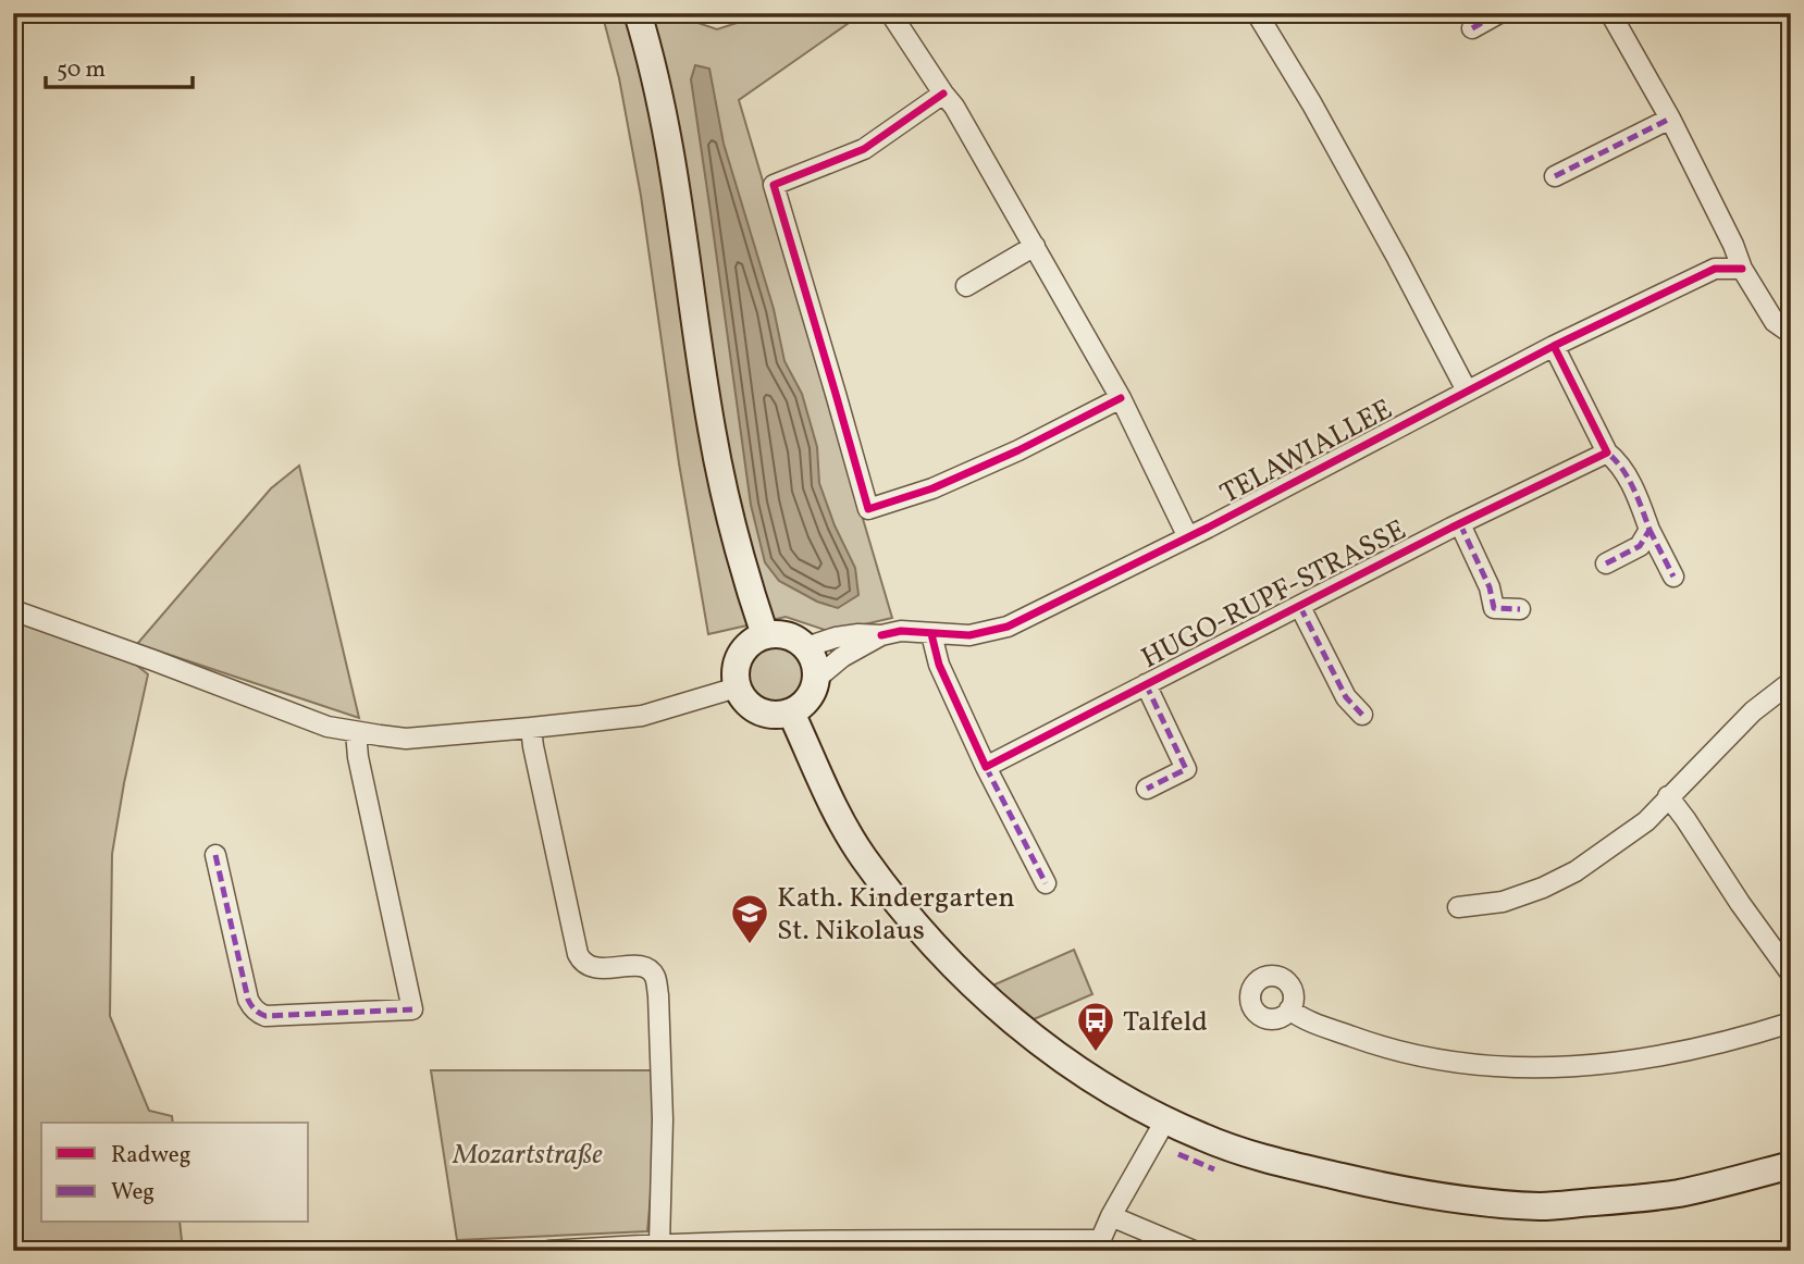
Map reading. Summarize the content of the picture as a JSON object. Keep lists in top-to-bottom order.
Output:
{
  "streets": {
    "street": ["TELAWIALLEE", "HUGO-RUPF-STRASSE"]
  },
  "parks": ["Mozartstraße"],
  "places": {
    "school or university": ["Kath. Kindergarten St. Nikolaus"],
    "bus stop": ["Talfeld"]
  },
  "legend": ["Radweg", "Weg"],
  "scale_bar": "50 m"
}
